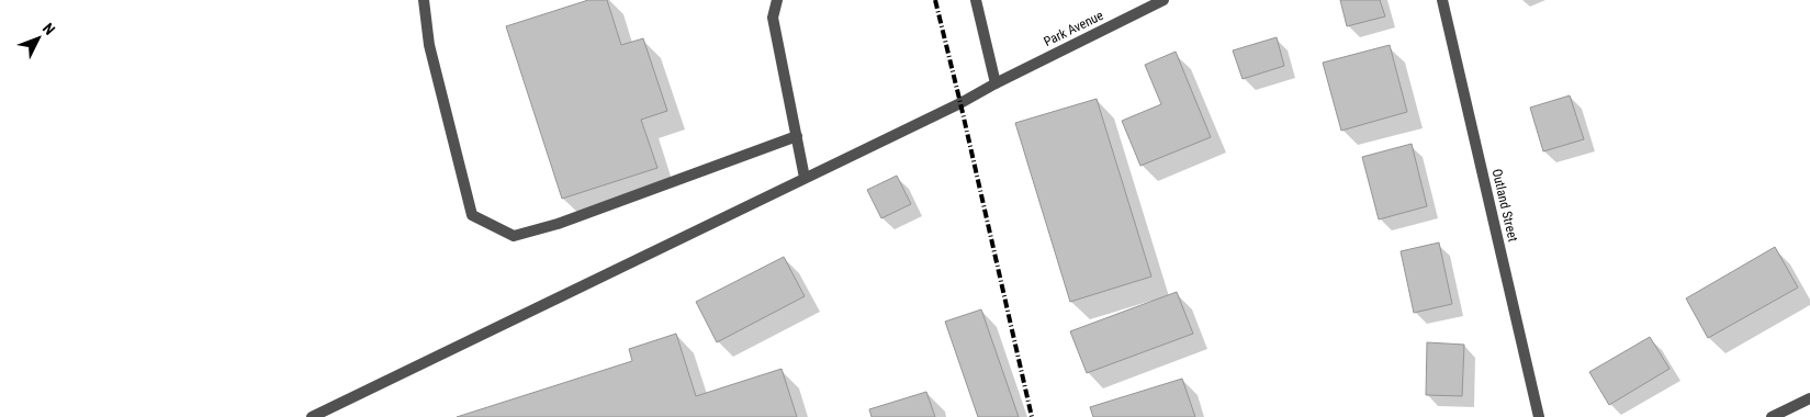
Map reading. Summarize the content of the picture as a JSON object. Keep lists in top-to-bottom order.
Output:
{
  "streets": {
    "street": ["Park Avenue", "Outland Street"]
  },
  "north": "top right"
}
